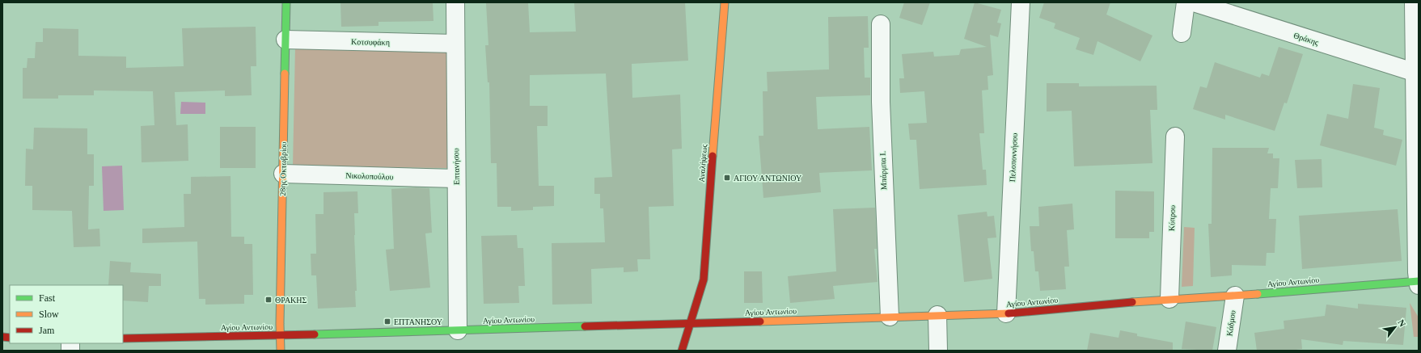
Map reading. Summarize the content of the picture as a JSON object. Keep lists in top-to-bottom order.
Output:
{
  "streets": {
    "street": [
      "Θράκης",
      "Κοτσυφάκη",
      "Πελοποννήσου",
      "Αναλήψεως",
      "Επτανήσου",
      "28ης Οκτωβρίου",
      "Μπάρμπα Ι.",
      "Νικολοπούλου",
      "Κύπρου",
      "Αγίου Αντωνίου",
      "Κάδμου"
    ]
  },
  "crossings": [
    ["Κοτσυφάκη", "Επτανήσου"],
    ["Κοτσυφάκη", "28ης Οκτωβρίου"],
    ["Πελοποννήσου", "Αγίου Αντωνίου"],
    ["Αναλήψεως", "Αγίου Αντωνίου"],
    ["Επτανήσου", "Νικολοπούλου"],
    ["Επτανήσου", "Αγίου Αντωνίου"],
    ["28ης Οκτωβρίου", "Νικολοπούλου"],
    ["28ης Οκτωβρίου", "Αγίου Αντωνίου"],
    ["Μπάρμπα Ι.", "Αγίου Αντωνίου"],
    ["Κύπρου", "Αγίου Αντωνίου"],
    ["Αγίου Αντωνίου", "Κάδμου"]
  ],
  "places": {
    "transit": ["ΑΓΙΟΥ ΑΝΤΩΝΙΟΥ", "ΘΡΑΚΗΣ", "ΕΠΤΑΝΗΣΟΥ"]
  },
  "legend": ["Fast", "Slow", "Jam"],
  "north": "top right"
}
